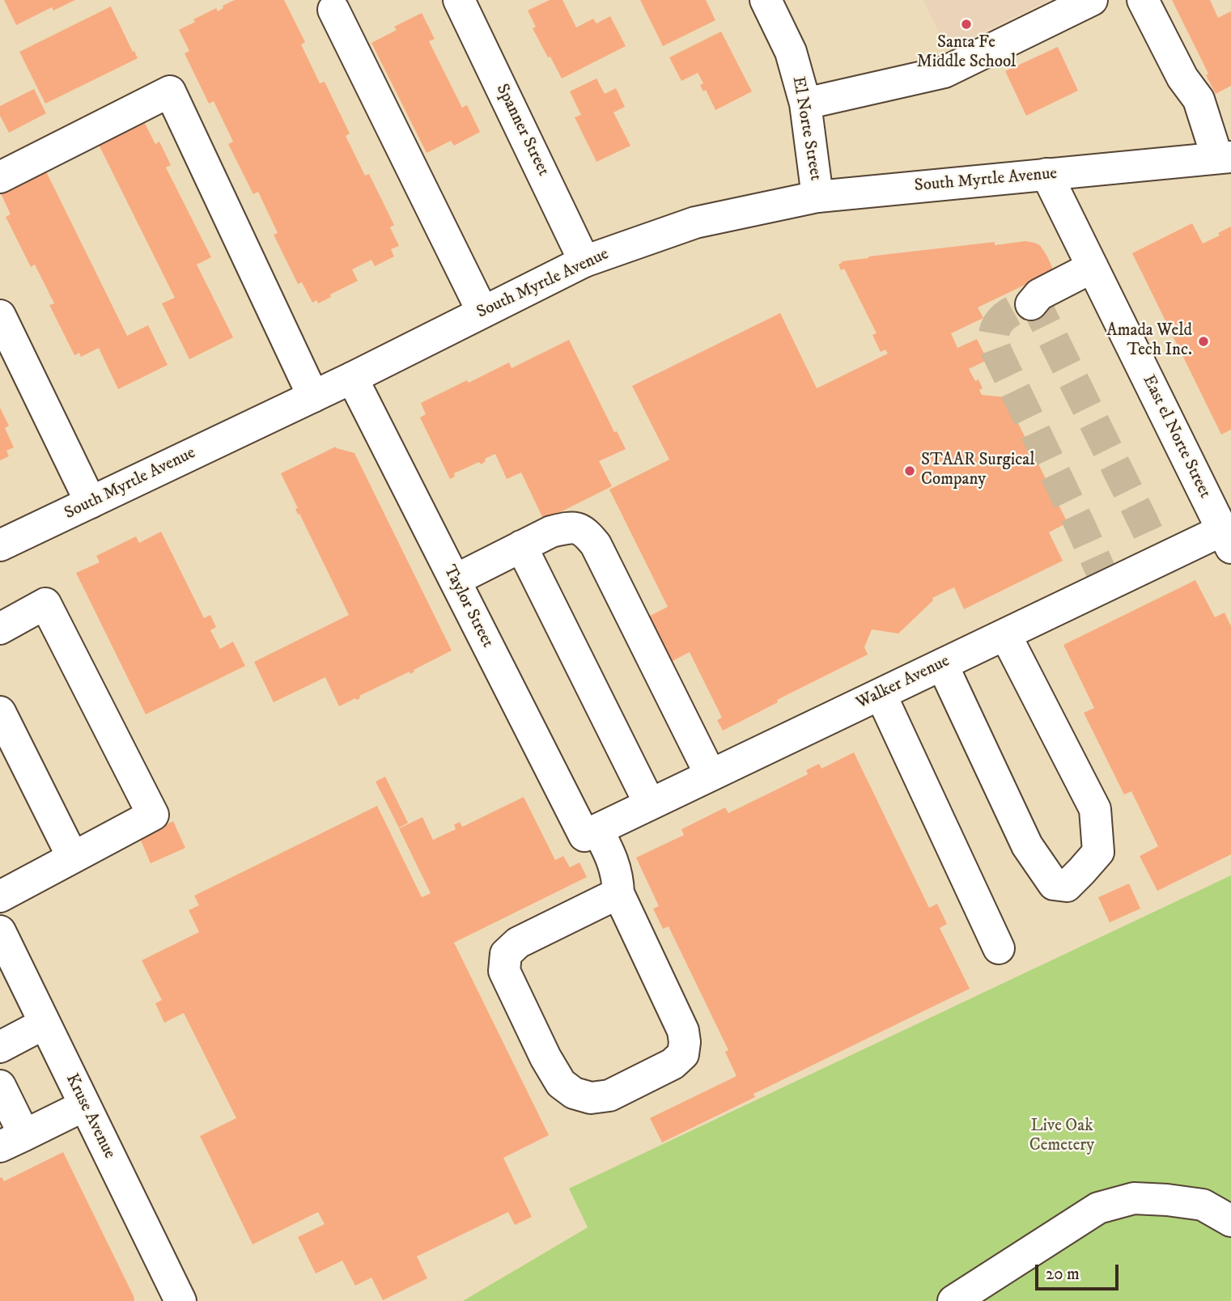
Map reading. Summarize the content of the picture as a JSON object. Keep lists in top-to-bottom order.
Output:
{
  "streets": {
    "street": [
      "El Norte Street",
      "Spanner Street",
      "South Myrtle Avenue",
      "East el Norte Street",
      "Taylor Street",
      "Walker Avenue",
      "Kruse Avenue"
    ]
  },
  "crossings": [
    ["El Norte Street", "South Myrtle Avenue"],
    ["Spanner Street", "South Myrtle Avenue"],
    ["South Myrtle Avenue", "East el Norte Street"],
    ["South Myrtle Avenue", "Taylor Street"],
    ["East el Norte Street", "Walker Avenue"],
    ["Taylor Street", "Walker Avenue"]
  ],
  "parks": ["Live Oak Cemetery"],
  "places": ["Santa Fe Middle School", "Amada Weld Tech Inc.", "STAAR Surgical Company"],
  "scale_bar": "20 m"
}
